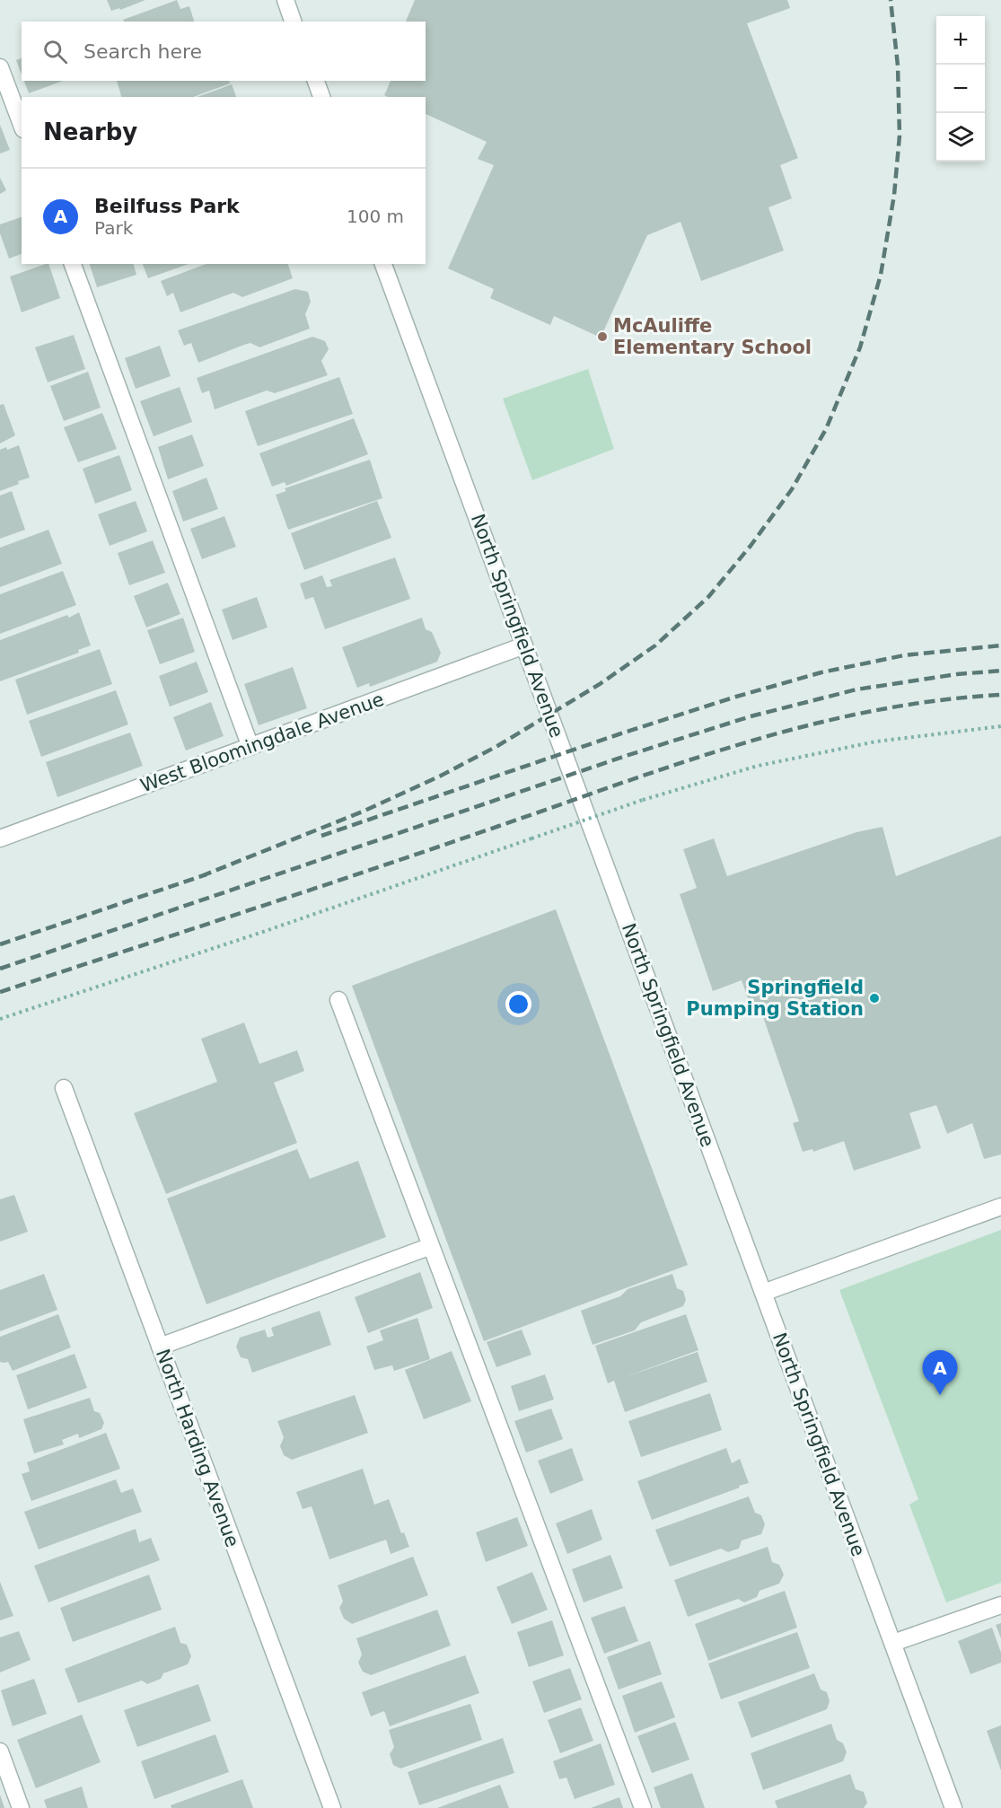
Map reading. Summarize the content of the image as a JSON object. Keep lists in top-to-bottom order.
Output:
{
  "streets": {
    "street": ["North Springfield Avenue", "West Bloomingdale Avenue", "North Harding Avenue"]
  },
  "crossings": [
    ["North Springfield Avenue", "West Bloomingdale Avenue"]
  ],
  "places": ["McAuliffe Elementary School", "Springfield Pumping Station"],
  "page": {
    "map_buttons": ["+", "−"],
    "search": "Search here",
    "heading": "Nearby",
    "list": [
      {
        "mark": "A",
        "name": "Beilfuss Park",
        "note": "Park",
        "value": "100 m"
      }
    ],
    "pins": "A"
  }
}
